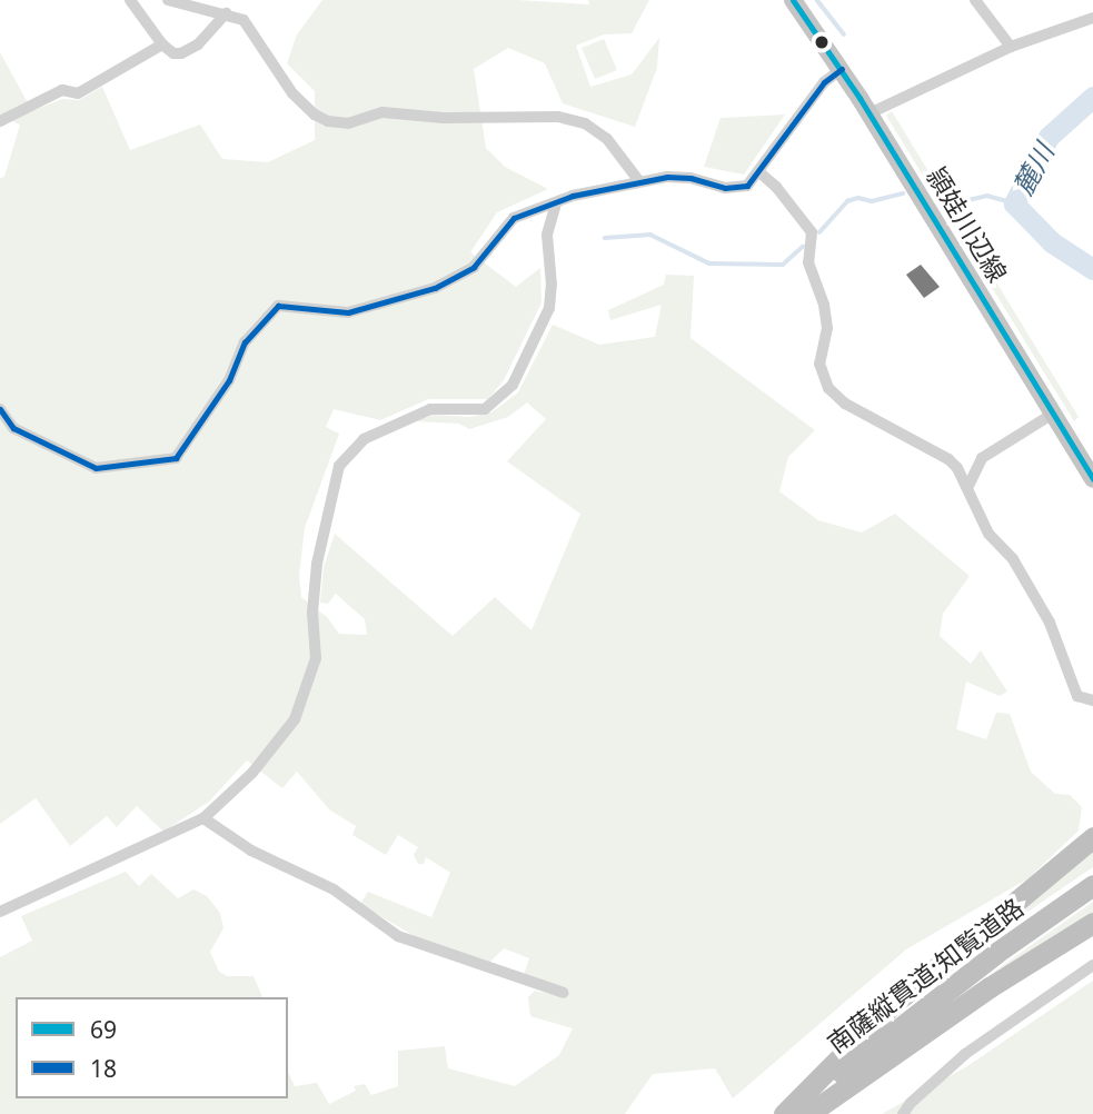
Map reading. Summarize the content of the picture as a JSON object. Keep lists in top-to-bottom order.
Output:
{
  "streets": {
    "highway": ["南薩縦貫道;知覧道路"],
    "main road": ["頴娃川辺線"]
  },
  "water": ["麓川"],
  "lines": ["transit line 69", "transit line 18"],
  "legend": ["69", "18"]
}
